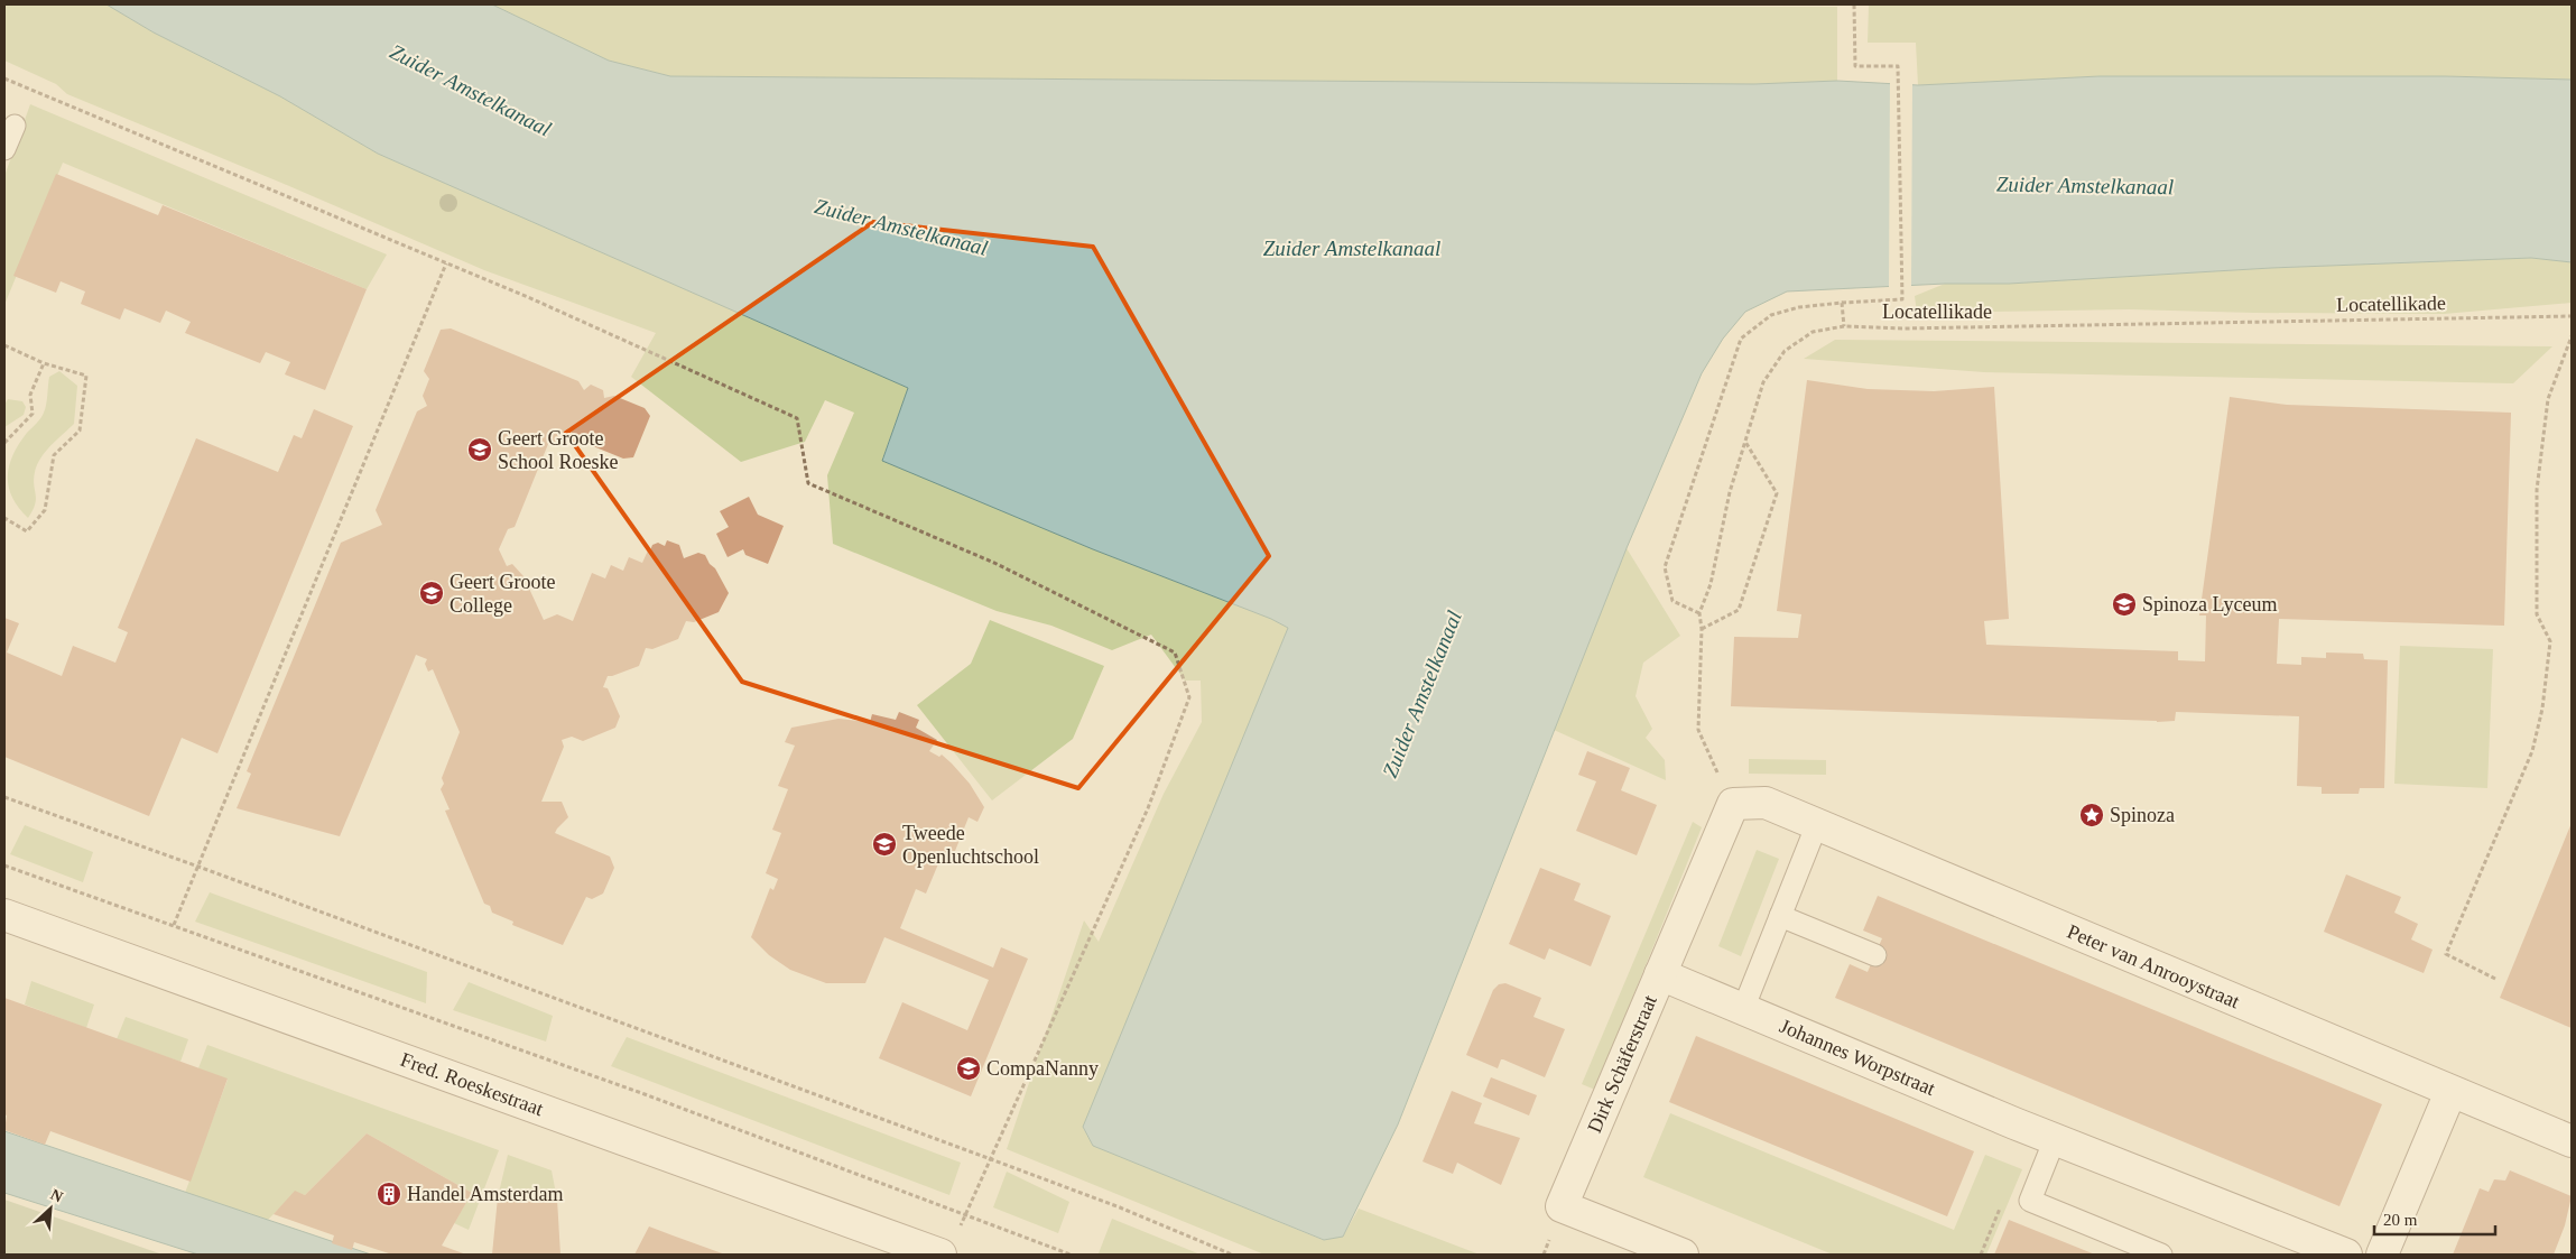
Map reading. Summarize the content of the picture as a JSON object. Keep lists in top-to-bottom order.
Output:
{
  "streets": {
    "street": [
      "Peter van Anrooystraat",
      "Johannes Worpstraat",
      "Dirk Schäferstraat",
      "Fred. Roeskestraat"
    ],
    "path": ["Locatellikade"]
  },
  "crossings": [
    ["Locatellikade", "Peter van Anrooystraat"],
    ["Locatellikade", "Dirk Schäferstraat"],
    ["Peter van Anrooystraat", "Dirk Schäferstraat"],
    ["Johannes Worpstraat", "Dirk Schäferstraat"]
  ],
  "water": ["Zuider Amstelkanaal"],
  "places": {
    "school or university": [
      "Geert Groote School Roeske",
      "Geert Groote College",
      "Spinoza Lyceum",
      "Tweede Openluchtschool",
      "CompaNanny"
    ],
    "place": ["Spinoza"],
    "building": ["Handel Amsterdam"]
  },
  "scale_bar": "20 m",
  "north": "top right"
}
